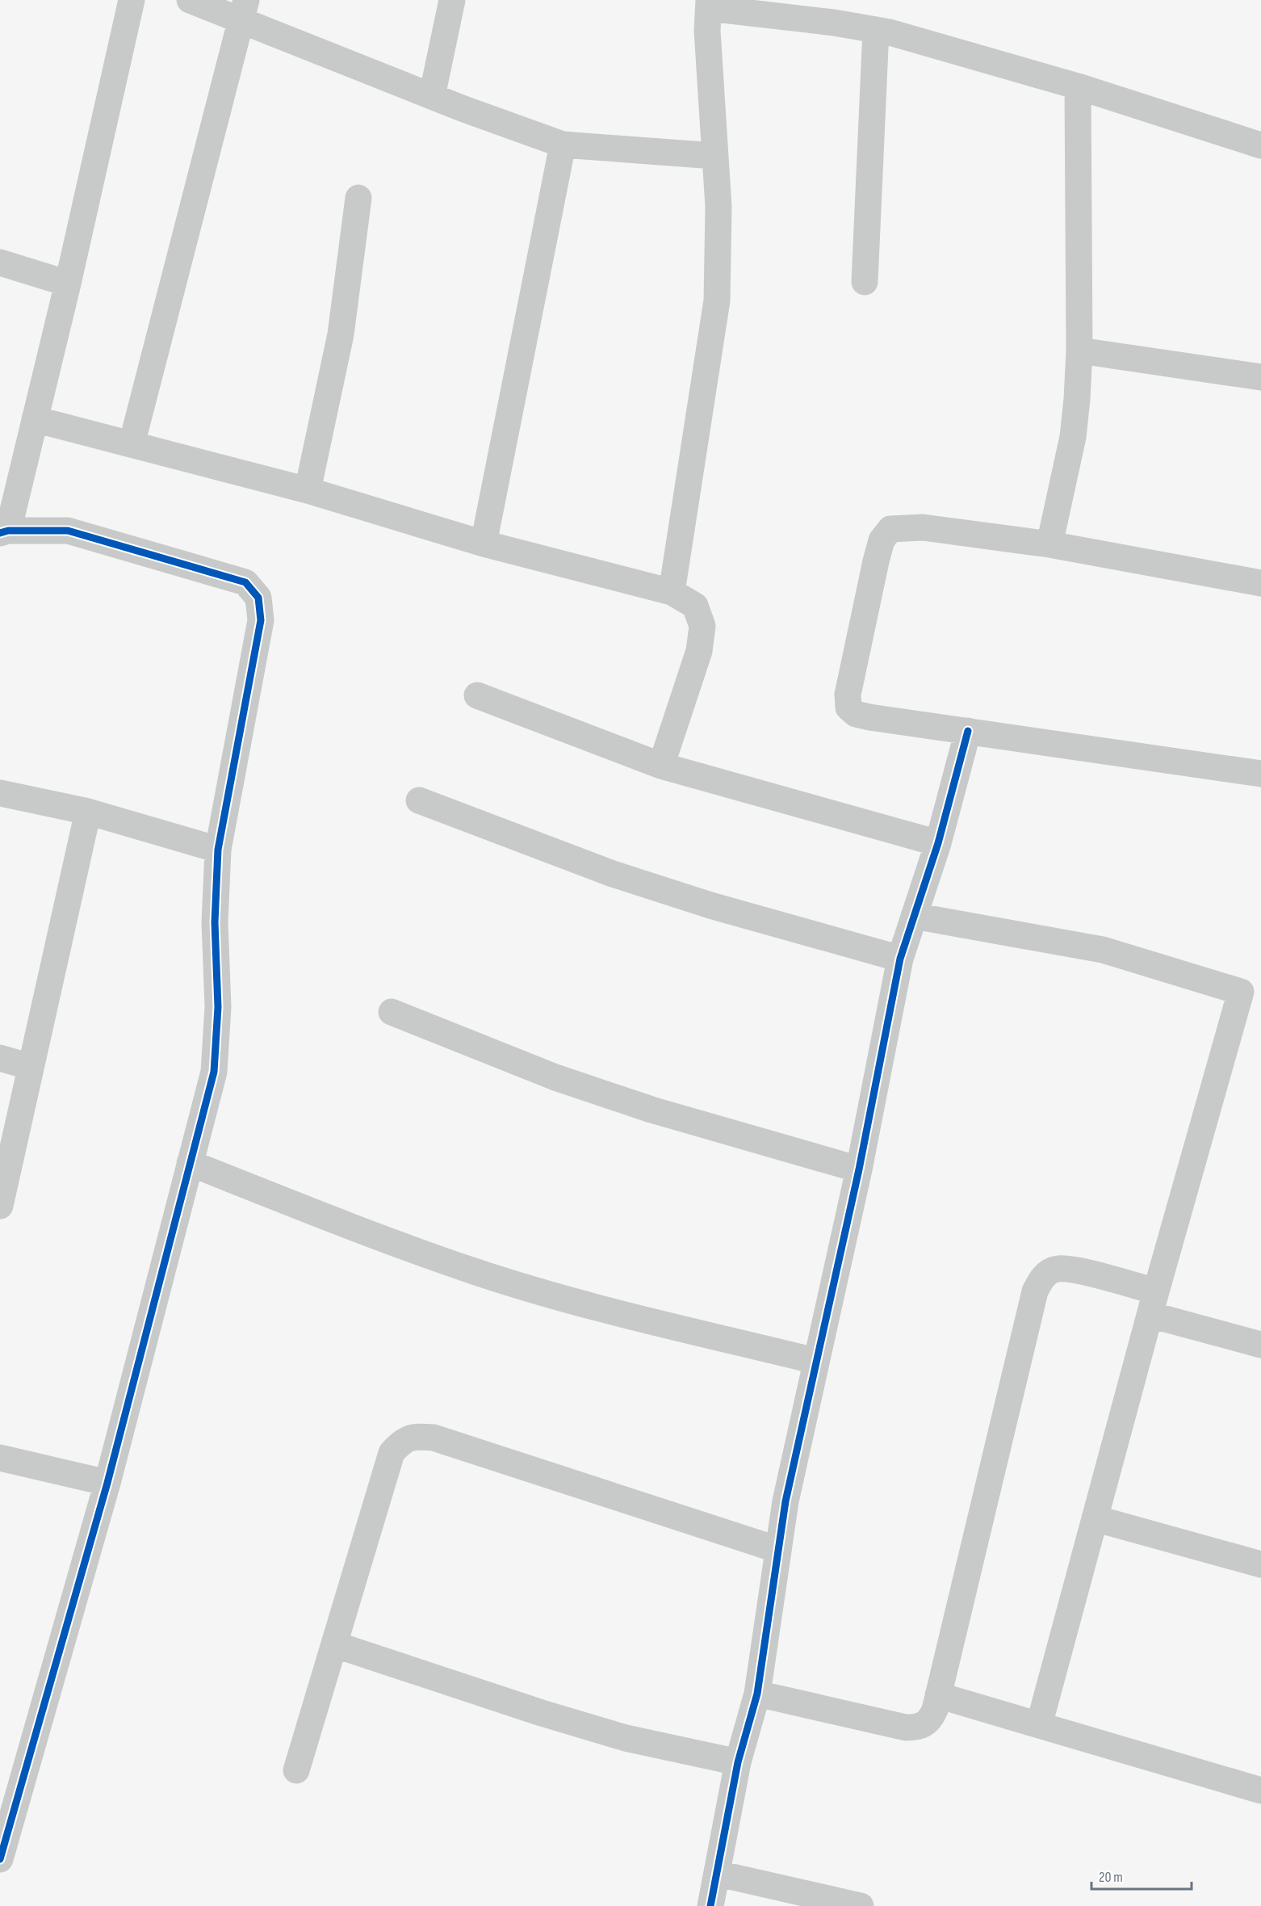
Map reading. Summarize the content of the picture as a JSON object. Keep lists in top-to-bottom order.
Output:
{
  "scale_bar": "20 m"
}
